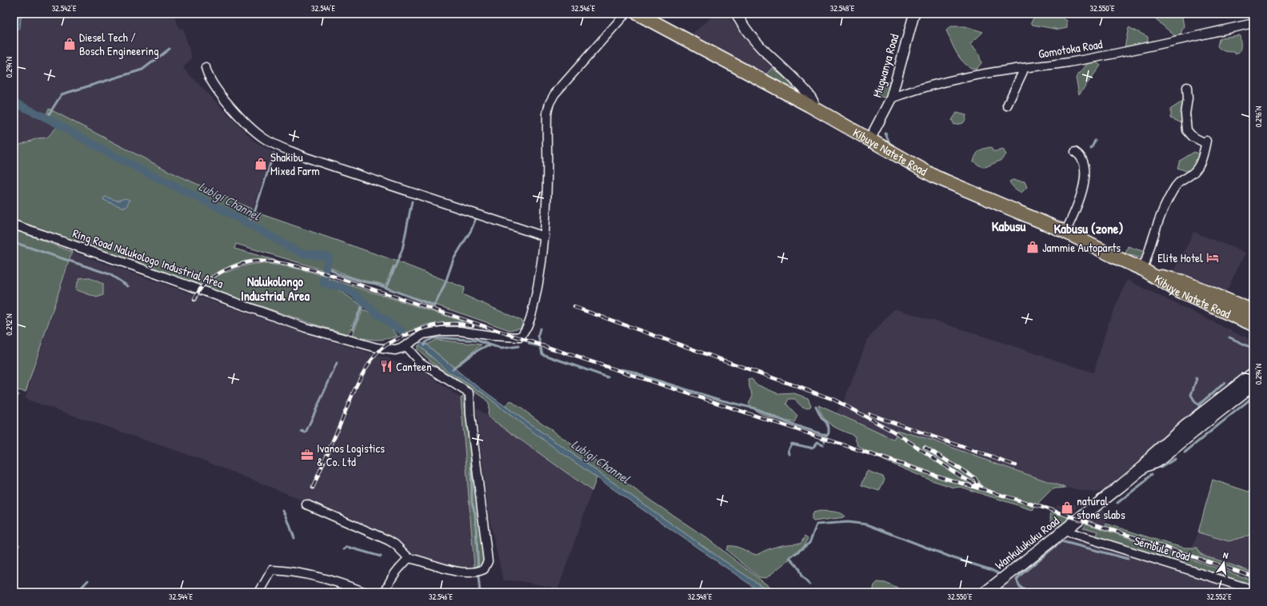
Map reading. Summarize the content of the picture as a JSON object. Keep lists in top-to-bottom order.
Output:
{
  "streets": {
    "main road": ["Kibuye Natete Road", "Wankulukuku Road"],
    "street": [
      "Gomotoka Road",
      "Mugwanya Road",
      "Ring Road Nalukologo Industrial Area",
      "Sembule road"
    ]
  },
  "crossings": [
    ["Gomotoka Road", "Mugwanya Road"],
    ["Mugwanya Road", "Kibuye Natete Road"],
    ["Wankulukuku Road", "Sembule road"]
  ],
  "districts": ["Kabusu", "Kabusu (zone)", "Nalukolongo Industrial Area"],
  "water": ["Lubigi Channel"],
  "places": {
    "shop": [
      "Diesel Tech / Bosch Engineering",
      "Shakibu Mixed Farm",
      "Jammie Autoparts",
      "natural stone slabs"
    ],
    "hotel": ["Elite Hotel"],
    "restaurant": ["Canteen"],
    "office": ["Ivanos Logistics & Co. Ltd"]
  },
  "north": "top",
  "coordinates": [
    "32.542°E",
    "32.544°E",
    "32.546°E",
    "32.548°E",
    "32.550°E",
    "0.294°N",
    "0.296°N",
    "0.292°N",
    "32.552°E"
  ]
}
